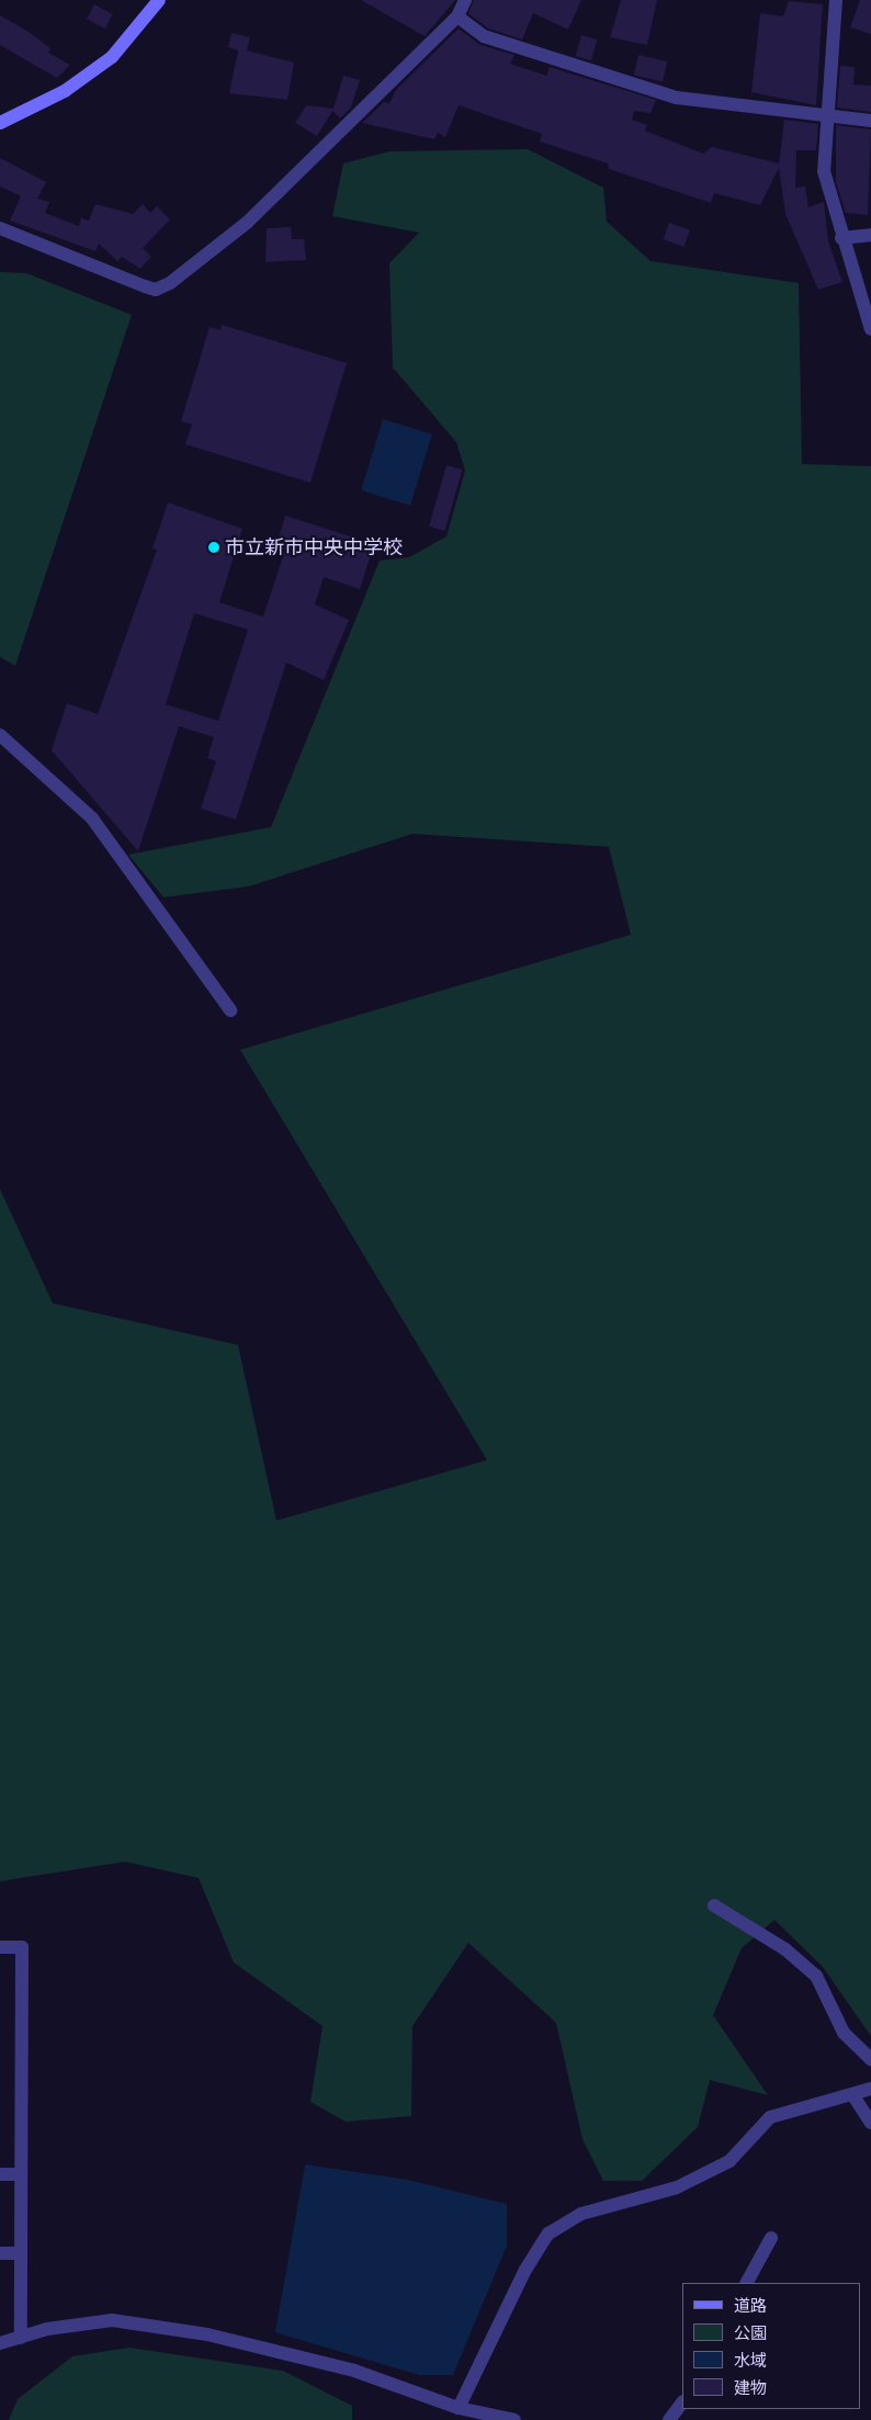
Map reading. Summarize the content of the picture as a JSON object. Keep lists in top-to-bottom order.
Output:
{
  "places": ["市立新市中央中学校"],
  "legend": [
    "道路",
    "公園",
    "水域",
    "建物"
  ]
}
